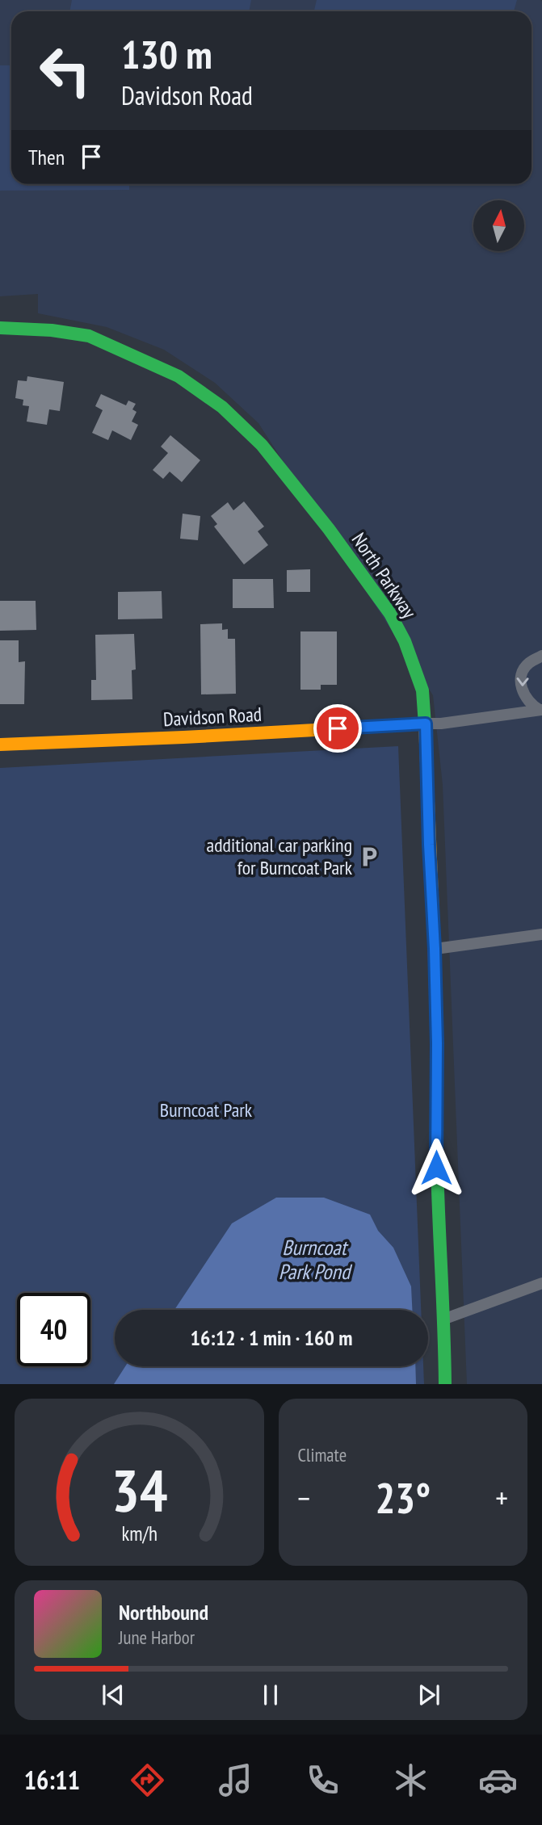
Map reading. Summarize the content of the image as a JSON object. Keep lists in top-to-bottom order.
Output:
{
  "streets": {
    "street": ["North Parkway", "Davidson Road"]
  },
  "crossings": [
    ["North Parkway", "Davidson Road"]
  ],
  "water": ["Burncoat Park Pond"],
  "parks": ["Burncoat Park"],
  "places": {
    "parking": ["additional car parking for Burncoat Park"]
  },
  "north": "top",
  "page": {
    "turn": ["130 m", "Davidson Road"],
    "then": "Then",
    "limit": "40",
    "trip": "16:12 · 1 min · 160 m",
    "tile": "Climate",
    "heat": ["−", "23°", "+"],
    "song": ["Northbound", "June Harbor"],
    "tabs": "16:11",
    "gauge": ["34", "km/h"]
  }
}
